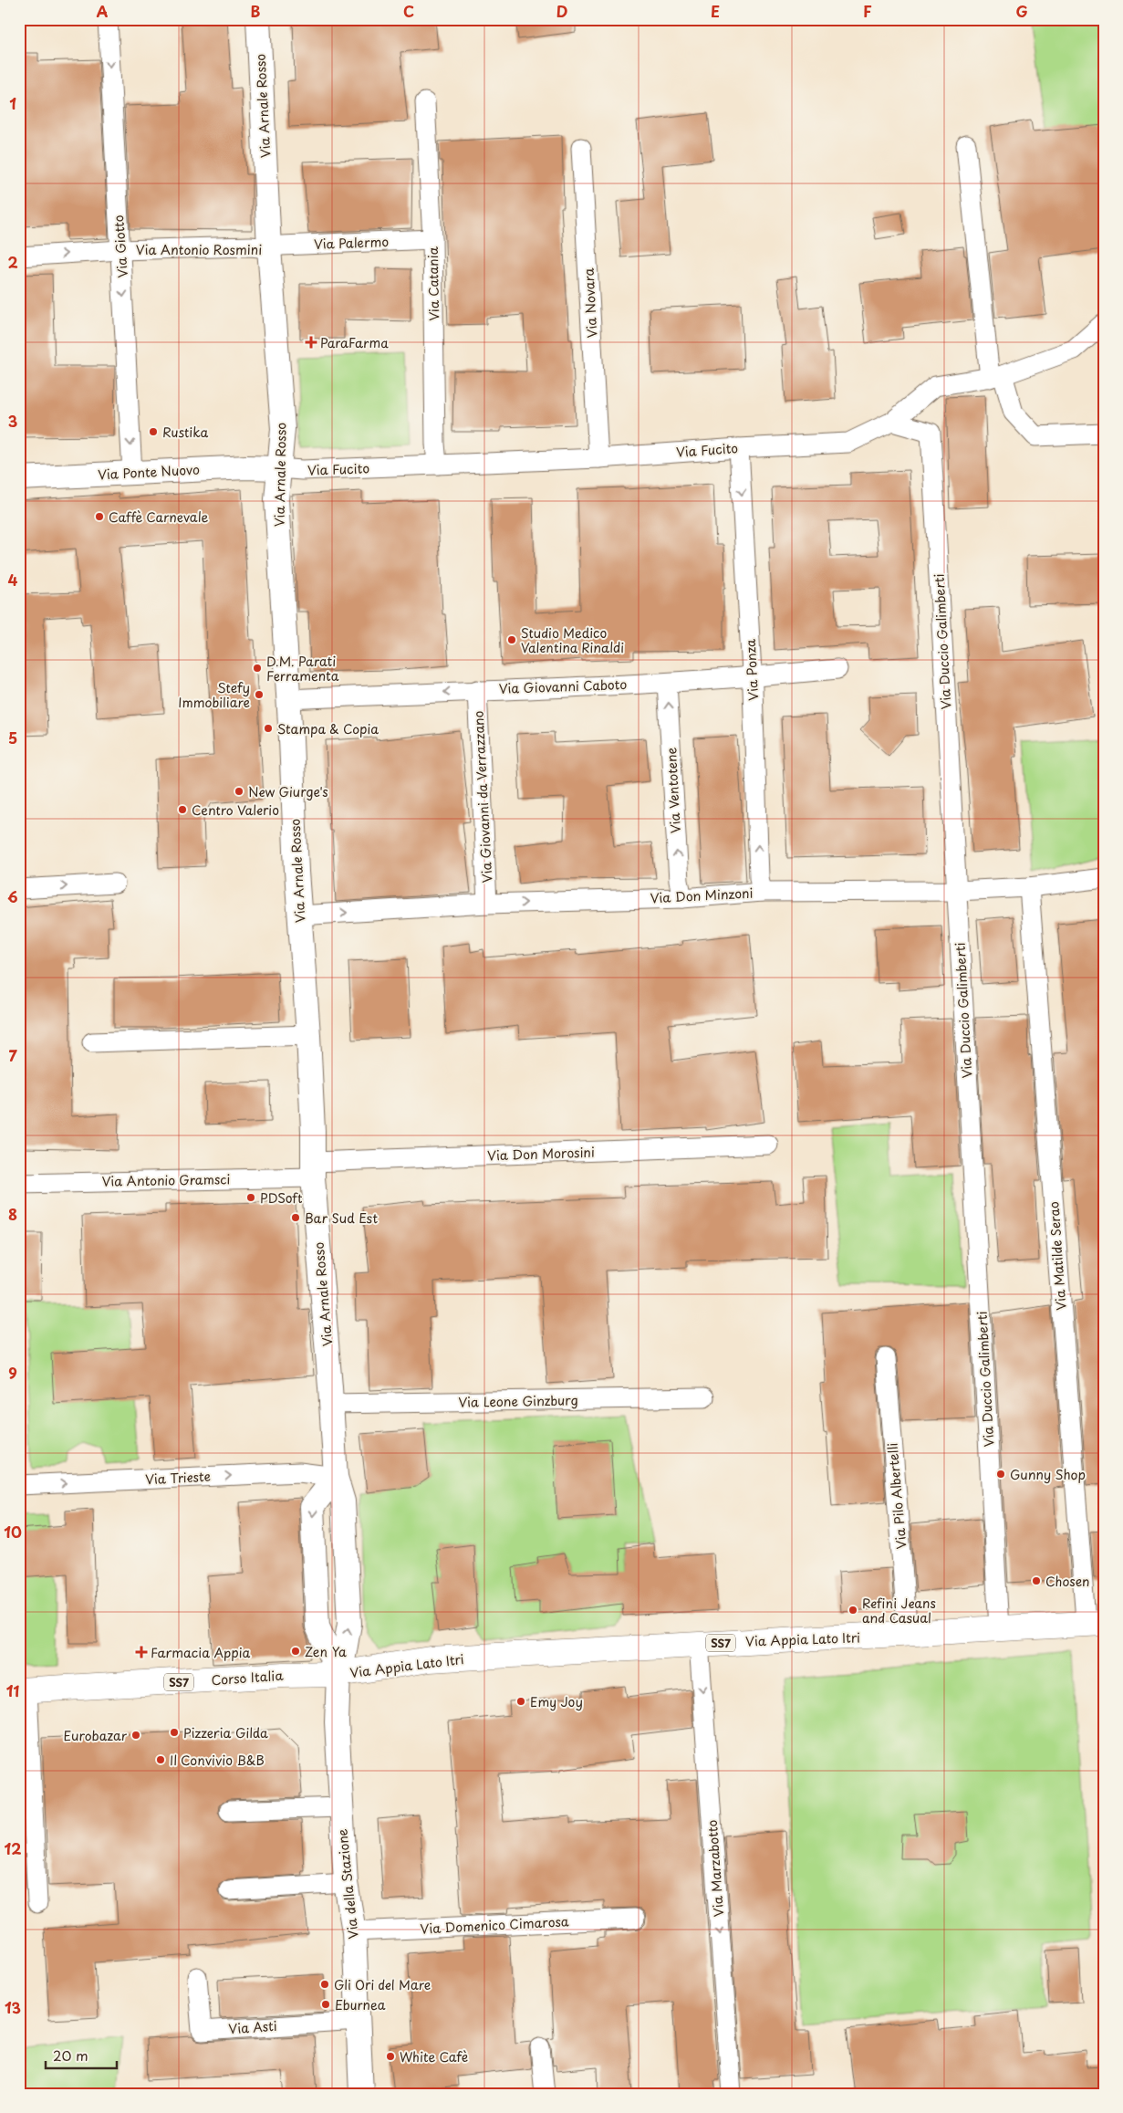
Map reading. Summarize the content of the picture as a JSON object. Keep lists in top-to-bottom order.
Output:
{
  "streets": {
    "main road": ["Via Appia Lato Itri", "SS7", "Corso Italia"],
    "street": [
      "Via Arnale Rosso",
      "Via Palermo",
      "Via Giotto",
      "Via Antonio Rosmini",
      "Via Catania",
      "Via Novara",
      "Via Fucito",
      "Via Ponte Nuovo",
      "Via Duccio Galimberti",
      "Via Ponza",
      "Via Giovanni Caboto",
      "Via Ventotene",
      "Via Giovanni da Verrazzano",
      "Via Don Minzoni",
      "Via Don Morosini",
      "Via Antonio Gramsci",
      "Via Matilde Serao",
      "Via Leone Ginzburg",
      "Via Trieste",
      "Via Pilo Albertelli",
      "Via Marzabotto",
      "Via della Stazione",
      "Via Domenico Cimarosa",
      "Via Asti"
    ]
  },
  "crossings": [
    ["Via Arnale Rosso", "Via Palermo"],
    ["Via Arnale Rosso", "Via Antonio Rosmini"],
    ["Via Arnale Rosso", "Via Fucito"],
    ["Via Arnale Rosso", "Via Ponte Nuovo"],
    ["Via Arnale Rosso", "Via Giovanni Caboto"],
    ["Via Arnale Rosso", "Via Don Minzoni"],
    ["Via Arnale Rosso", "Via Don Morosini"],
    ["Via Arnale Rosso", "Via Antonio Gramsci"],
    ["Via Arnale Rosso", "Via Leone Ginzburg"],
    ["Via Arnale Rosso", "Via Trieste"],
    ["Via Arnale Rosso", "Via Appia Lato Itri"],
    ["Via Arnale Rosso", "Corso Italia"],
    ["Via Arnale Rosso", "Via della Stazione"],
    ["Via Palermo", "Via Antonio Rosmini"],
    ["Via Palermo", "Via Catania"],
    ["Via Giotto", "Via Antonio Rosmini"],
    ["Via Giotto", "Via Ponte Nuovo"],
    ["Via Catania", "Via Fucito"],
    ["Via Novara", "Via Fucito"],
    ["Via Fucito", "Via Ponte Nuovo"],
    ["Via Fucito", "Via Duccio Galimberti"],
    ["Via Fucito", "Via Ponza"],
    ["Via Duccio Galimberti", "Via Don Minzoni"],
    ["Via Duccio Galimberti", "Via Appia Lato Itri"],
    ["Via Ponza", "Via Giovanni Caboto"],
    ["Via Ponza", "Via Don Minzoni"],
    ["Via Giovanni Caboto", "Via Ventotene"],
    ["Via Giovanni Caboto", "Via Giovanni da Verrazzano"],
    ["Via Ventotene", "Via Don Minzoni"],
    ["Via Giovanni da Verrazzano", "Via Don Minzoni"],
    ["Via Don Minzoni", "Via Matilde Serao"],
    ["Via Don Morosini", "Via Antonio Gramsci"],
    ["Via Matilde Serao", "Via Appia Lato Itri"],
    ["Via Pilo Albertelli", "Via Appia Lato Itri"],
    ["Via Appia Lato Itri", "Corso Italia"],
    ["Via Appia Lato Itri", "Via Marzabotto"],
    ["Via Appia Lato Itri", "Via della Stazione"],
    ["Corso Italia", "Via della Stazione"],
    ["Via della Stazione", "Via Domenico Cimarosa"],
    ["Via della Stazione", "Via Asti"]
  ],
  "one_way": [
    "Via Giotto",
    "Via Antonio Rosmini",
    "Via Ventotene",
    "Via Don Minzoni",
    "Via Trieste",
    "Via Marzabotto"
  ],
  "places": {
    "health": ["ParaFarma", "Farmacia Appia"],
    "other": [
      "Rustika",
      "Caffè Carnevale",
      "Studio Medico Valentina Rinaldi",
      "D.M. Parati Ferramenta",
      "Stefy Immobiliare",
      "Stampa & Copia",
      "New Giurge's",
      "Centro Valerio",
      "PDSoft",
      "Bar Sud Est",
      "Gunny Shop",
      "Chosen",
      "Refini Jeans and Casual",
      "Zen Ya",
      "Emy Joy",
      "Pizzeria Gilda",
      "Eurobazar",
      "Il Convivio B&B",
      "Gli Ori del Mare",
      "Eburnea",
      "White Cafè"
    ]
  },
  "scale_bar": "20 m",
  "grid": {
    "columns": [
      "A",
      "B",
      "C",
      "D",
      "E",
      "F",
      "G"
    ],
    "rows": [
      "1",
      "2",
      "3",
      "4",
      "5",
      "6",
      "7",
      "8",
      "9",
      "10",
      "11",
      "12",
      "13"
    ]
  }
}
